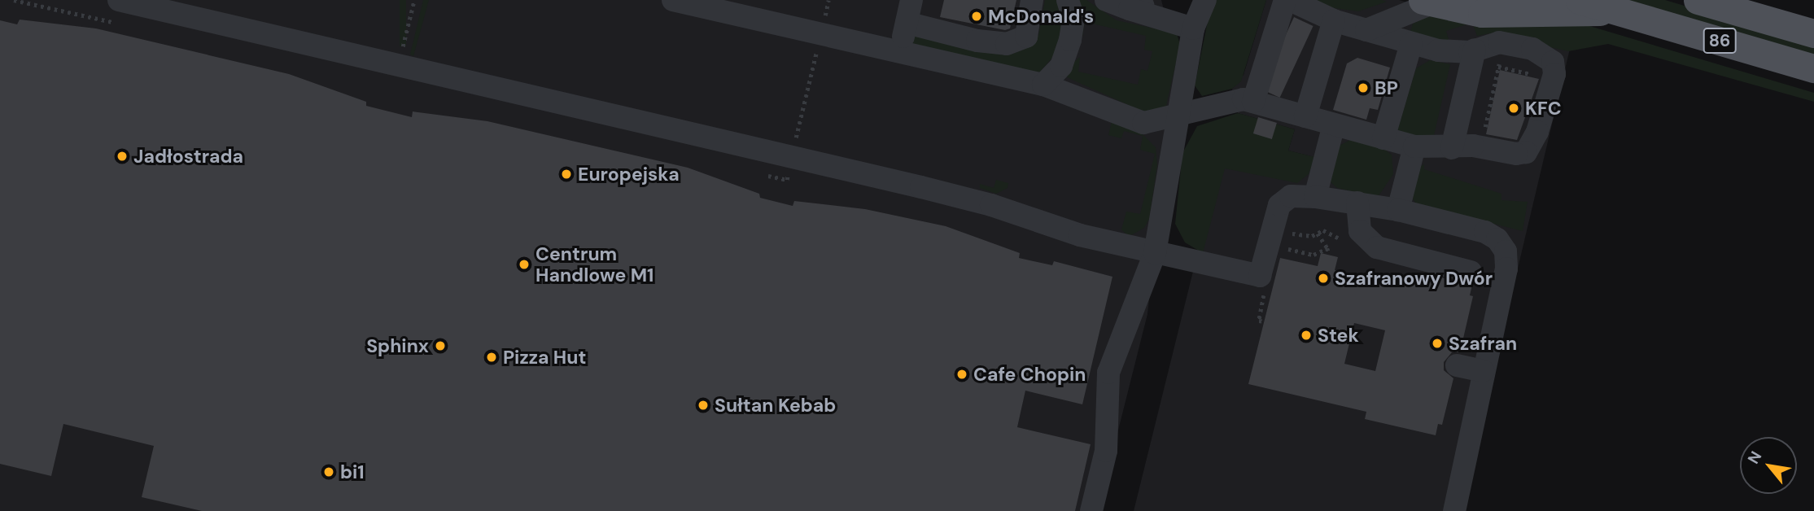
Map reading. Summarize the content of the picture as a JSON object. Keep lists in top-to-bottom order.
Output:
{
  "streets": {
    "main road": ["86"]
  },
  "places": [
    "McDonald's",
    "BP",
    "KFC",
    "Jadłostrada",
    "Europejska",
    "Centrum Handlowe M1",
    "Szafranowy Dwór",
    "Stek",
    "Szafran",
    "Sphinx",
    "Pizza Hut",
    "Cafe Chopin",
    "Sułtan Kebab",
    "bi1"
  ],
  "north": "top left"
}
